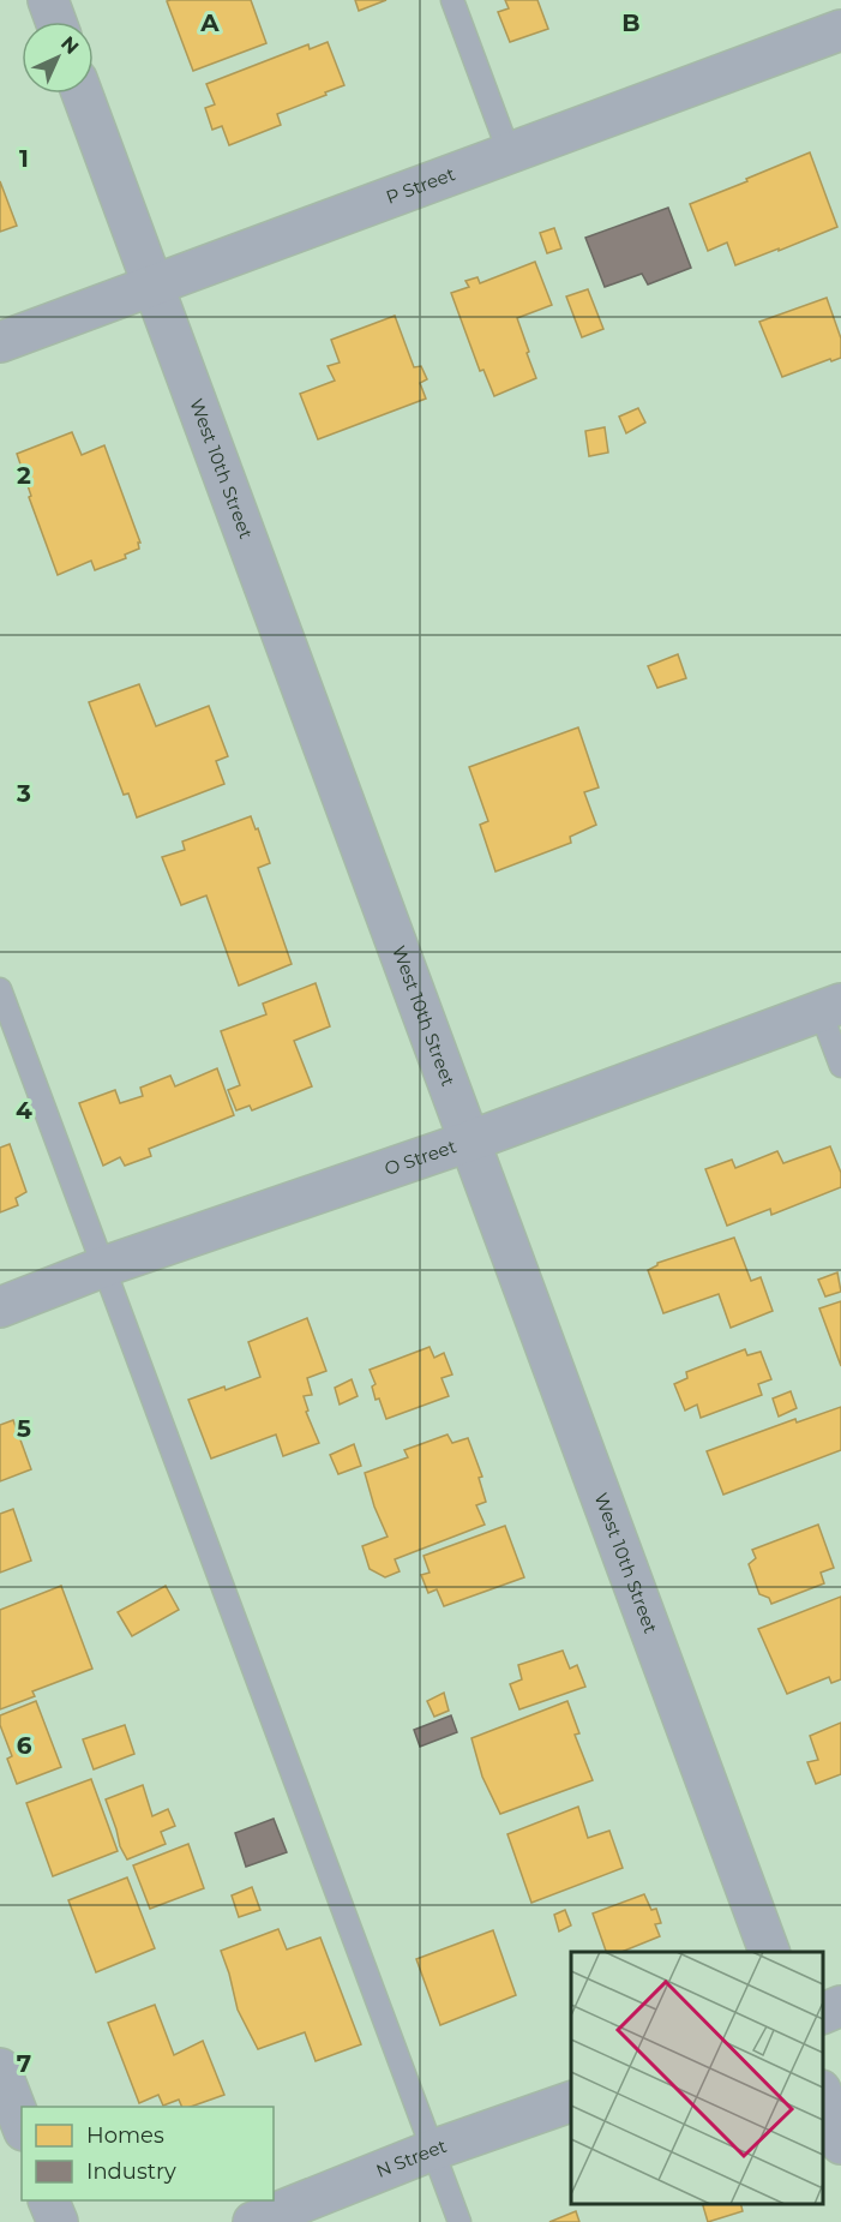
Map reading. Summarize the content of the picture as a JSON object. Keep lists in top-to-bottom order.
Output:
{
  "streets": {
    "street": [
      "P Street",
      "West 10th Street",
      "O Street",
      "N Street"
    ]
  },
  "crossings": [
    ["P Street", "West 10th Street"],
    ["West 10th Street", "O Street"]
  ],
  "legend": ["Homes", "Industry"],
  "north": "top right",
  "grid": {
    "columns": ["A", "B"],
    "rows": [
      "1",
      "2",
      "3",
      "4",
      "5",
      "6",
      "7"
    ]
  }
}
